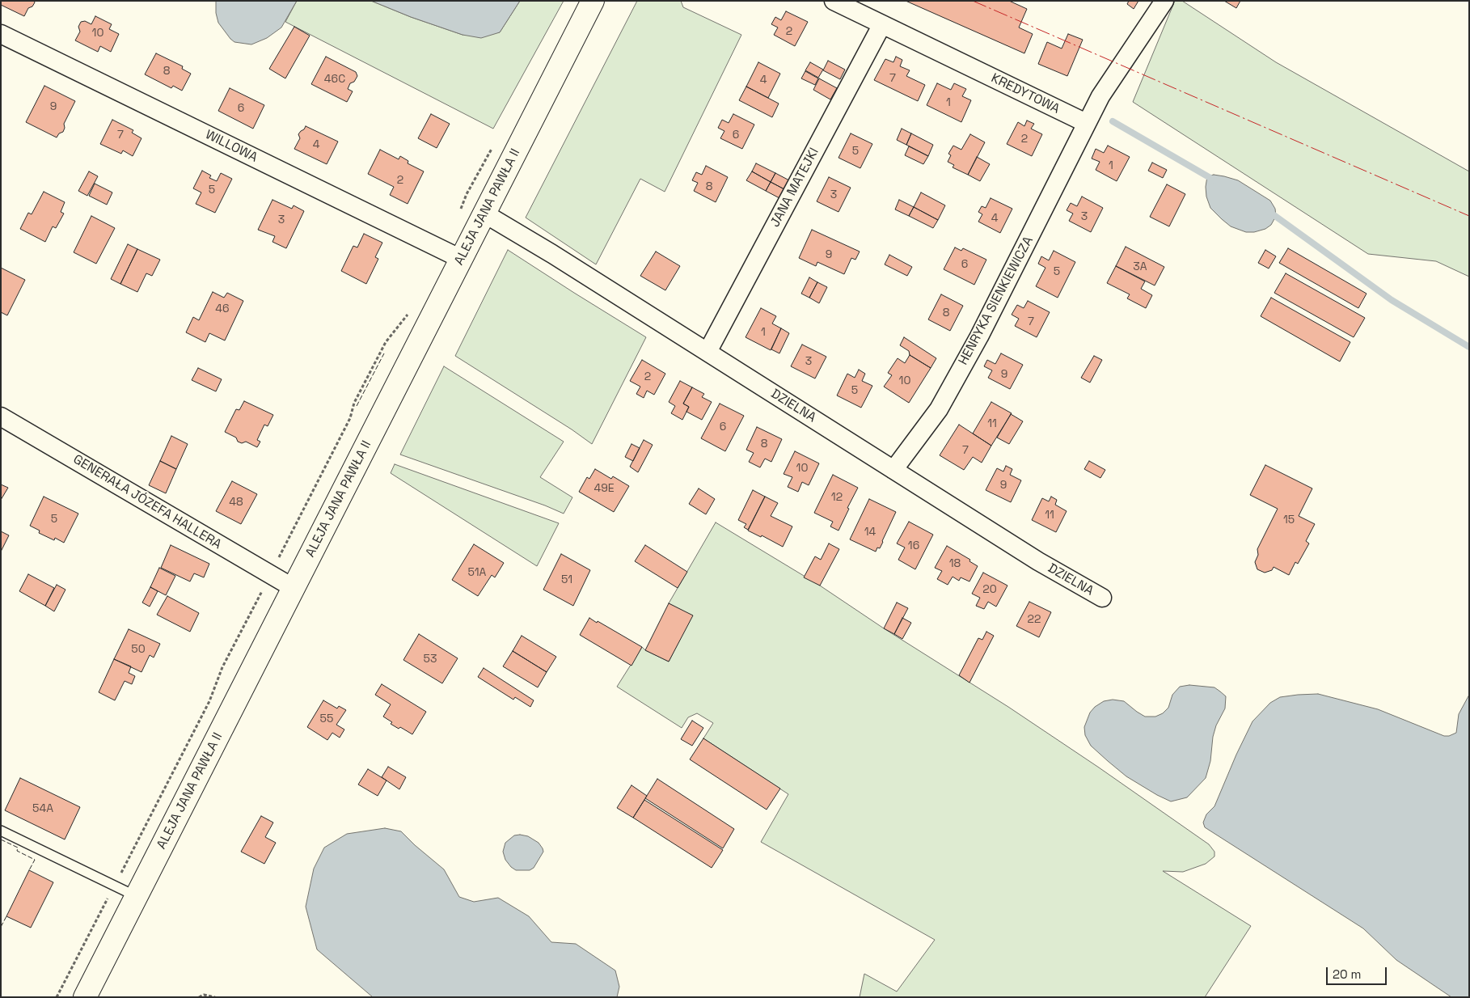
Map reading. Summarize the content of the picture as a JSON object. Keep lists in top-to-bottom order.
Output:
{
  "streets": {
    "street": [
      "KREDYTOWA",
      "WILLOWA",
      "JANA MATEJKI",
      "ALEJA JANA PAWŁA II",
      "HENRYKA SIENKIEWICZA",
      "DZIELNA",
      "GENERAŁA JÓZEFA HALLERA"
    ]
  },
  "crossings": [
    ["KREDYTOWA", "JANA MATEJKI"],
    ["KREDYTOWA", "HENRYKA SIENKIEWICZA"],
    ["WILLOWA", "ALEJA JANA PAWŁA II"],
    ["JANA MATEJKI", "DZIELNA"],
    ["ALEJA JANA PAWŁA II", "DZIELNA"],
    ["ALEJA JANA PAWŁA II", "GENERAŁA JÓZEFA HALLERA"],
    ["HENRYKA SIENKIEWICZA", "DZIELNA"]
  ],
  "house_numbers": [
    "2",
    "10",
    "8",
    "7",
    "46C",
    "4",
    "1",
    "9",
    "6",
    "7",
    "6",
    "2",
    "4",
    "5",
    "1",
    "2",
    "8",
    "5",
    "3",
    "3",
    "4",
    "3",
    "9",
    "6",
    "3A",
    "5",
    "46",
    "8",
    "7",
    "1",
    "3",
    "9",
    "2",
    "10",
    "5",
    "11",
    "6",
    "8",
    "7",
    "10",
    "9",
    "49E",
    "12",
    "48",
    "11",
    "5",
    "15",
    "14",
    "16",
    "18",
    "51A",
    "51",
    "20",
    "22",
    "50",
    "53",
    "55",
    "54A"
  ],
  "scale_bar": "20 m"
}
